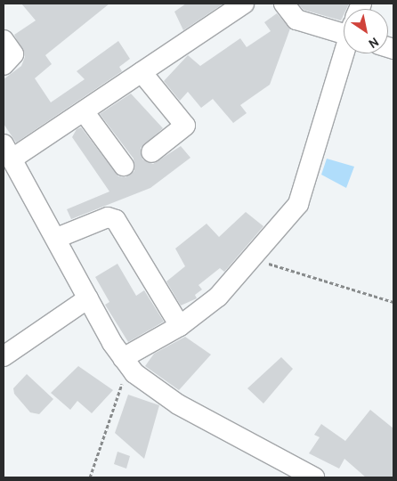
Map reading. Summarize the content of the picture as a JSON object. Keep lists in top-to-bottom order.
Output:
{
  "north": "bottom right"
}
